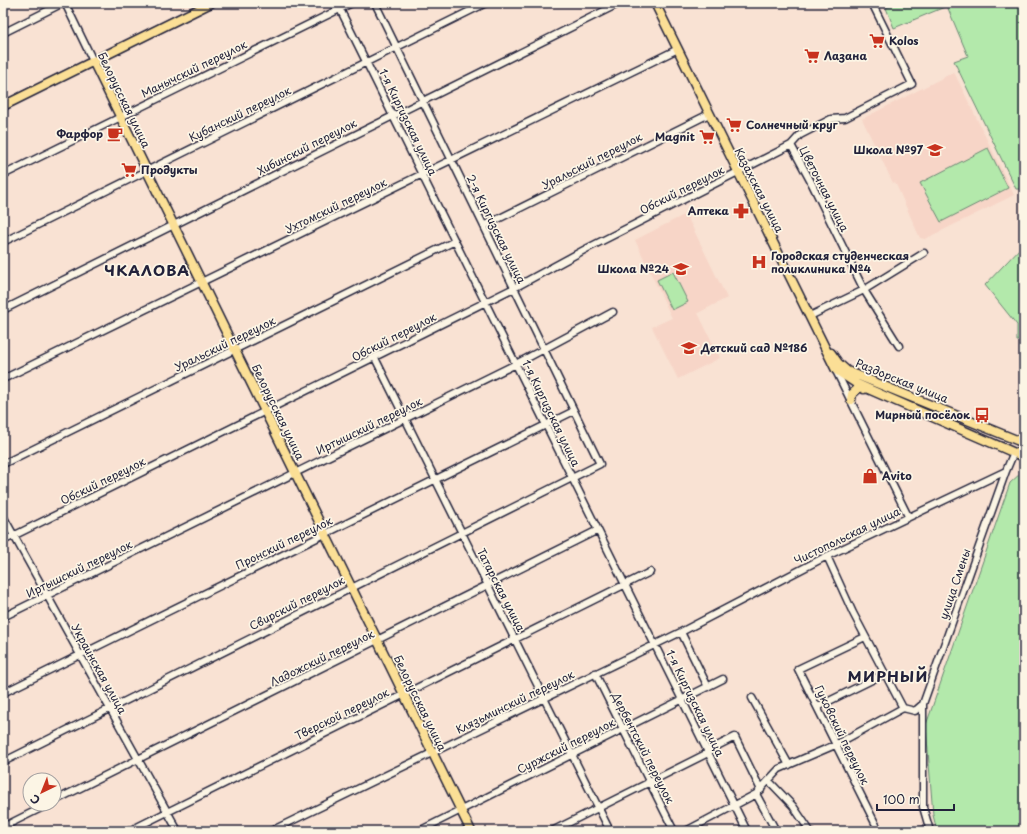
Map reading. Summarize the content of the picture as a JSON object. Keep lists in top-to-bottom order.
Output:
{
  "streets": {
    "main road": ["Белорусская улица", "Казахская улица", "Раздорская улица"],
    "street": [
      "Манычский переулок",
      "Кубанский переулок",
      "1-я Киргизская улица",
      "Хибинский переулок",
      "Уральский переулок",
      "Цветочная улица",
      "Обский переулок",
      "Ухтомский переулок",
      "2-я Киргизская улица",
      "Иртышский переулок",
      "Чистопольская улица",
      "Пронский переулок",
      "улица Смены",
      "Татарская улица",
      "Свирский переулок",
      "Ладожский переулок",
      "Украинская улица",
      "Клязьминский переулок",
      "Тверской переулок",
      "Гуковский переулок",
      "Суржский переулок",
      "Дербентский переулок"
    ]
  },
  "crossings": [
    ["Манычский переулок", "Белорусская улица"],
    ["Манычский переулок", "1-я Киргизская улица"],
    ["Белорусская улица", "Кубанский переулок"],
    ["Белорусская улица", "Хибинский переулок"],
    ["Белорусская улица", "Уральский переулок"],
    ["Белорусская улица", "Обский переулок"],
    ["Белорусская улица", "Ухтомский переулок"],
    ["Белорусская улица", "Иртышский переулок"],
    ["Белорусская улица", "Пронский переулок"],
    ["Белорусская улица", "Свирский переулок"],
    ["Белорусская улица", "Ладожский переулок"],
    ["Белорусская улица", "Клязьминский переулок"],
    ["Белорусская улица", "Тверской переулок"],
    ["Белорусская улица", "Суржский переулок"],
    ["Кубанский переулок", "1-я Киргизская улица"],
    ["Кубанский переулок", "2-я Киргизская улица"],
    ["1-я Киргизская улица", "Хибинский переулок"],
    ["1-я Киргизская улица", "Уральский переулок"],
    ["1-я Киргизская улица", "Обский переулок"],
    ["1-я Киргизская улица", "Ухтомский переулок"],
    ["1-я Киргизская улица", "Иртышский переулок"],
    ["1-я Киргизская улица", "Пронский переулок"],
    ["1-я Киргизская улица", "Свирский переулок"],
    ["1-я Киргизская улица", "Ладожский переулок"],
    ["1-я Киргизская улица", "Клязьминский переулок"],
    ["1-я Киргизская улица", "Тверской переулок"],
    ["1-я Киргизская улица", "Суржский переулок"],
    ["Хибинский переулок", "2-я Киргизская улица"],
    ["Уральский переулок", "Казахская улица"],
    ["Уральский переулок", "2-я Киргизская улица"],
    ["Цветочная улица", "Обский переулок"],
    ["Обский переулок", "Казахская улица"],
    ["Обский переулок", "2-я Киргизская улица"],
    ["Обский переулок", "Татарская улица"],
    ["Обский переулок", "Украинская улица"],
    ["Казахская улица", "Ухтомский переулок"],
    ["Казахская улица", "Раздорская улица"],
    ["Казахская улица", "Чистопольская улица"],
    ["Ухтомский переулок", "2-я Киргизская улица"],
    ["2-я Киргизская улица", "Иртышский переулок"],
    ["2-я Киргизская улица", "Пронский переулок"],
    ["2-я Киргизская улица", "Свирский переулок"],
    ["Иртышский переулок", "Татарская улица"],
    ["Иртышский переулок", "Украинская улица"],
    ["Чистопольская улица", "улица Смены"],
    ["Чистопольская улица", "Клязьминский переулок"],
    ["Пронский переулок", "Татарская улица"],
    ["Пронский переулок", "Украинская улица"],
    ["Татарская улица", "Свирский переулок"],
    ["Татарская улица", "Ладожский переулок"],
    ["Татарская улица", "Клязьминский переулок"],
    ["Татарская улица", "Тверской переулок"],
    ["Татарская улица", "Суржский переулок"],
    ["Свирский переулок", "Украинская улица"],
    ["Ладожский переулок", "Украинская улица"],
    ["Украинская улица", "Тверской переулок"],
    ["Клязьминский переулок", "Дербентский переулок"],
    ["Суржский переулок", "Дербентский переулок"]
  ],
  "districts": ["ЧКАЛОВА", "МИРНЫЙ"],
  "places": {
    "supermarket": [
      "Kolos",
      "Лазана",
      "Солнечный круг",
      "Magnit",
      "Продукты"
    ],
    "cafe": ["Фарфор"],
    "school or university": ["Школа №97", "Школа №24", "Детский сад №186"],
    "pharmacy": ["Аптека"],
    "hospital": ["Городская студенческая поликлиника №4"],
    "bus stop": ["Мирный посёлок"],
    "shop": ["Avito"]
  },
  "scale_bar": "100 m",
  "north": "bottom left"
}
